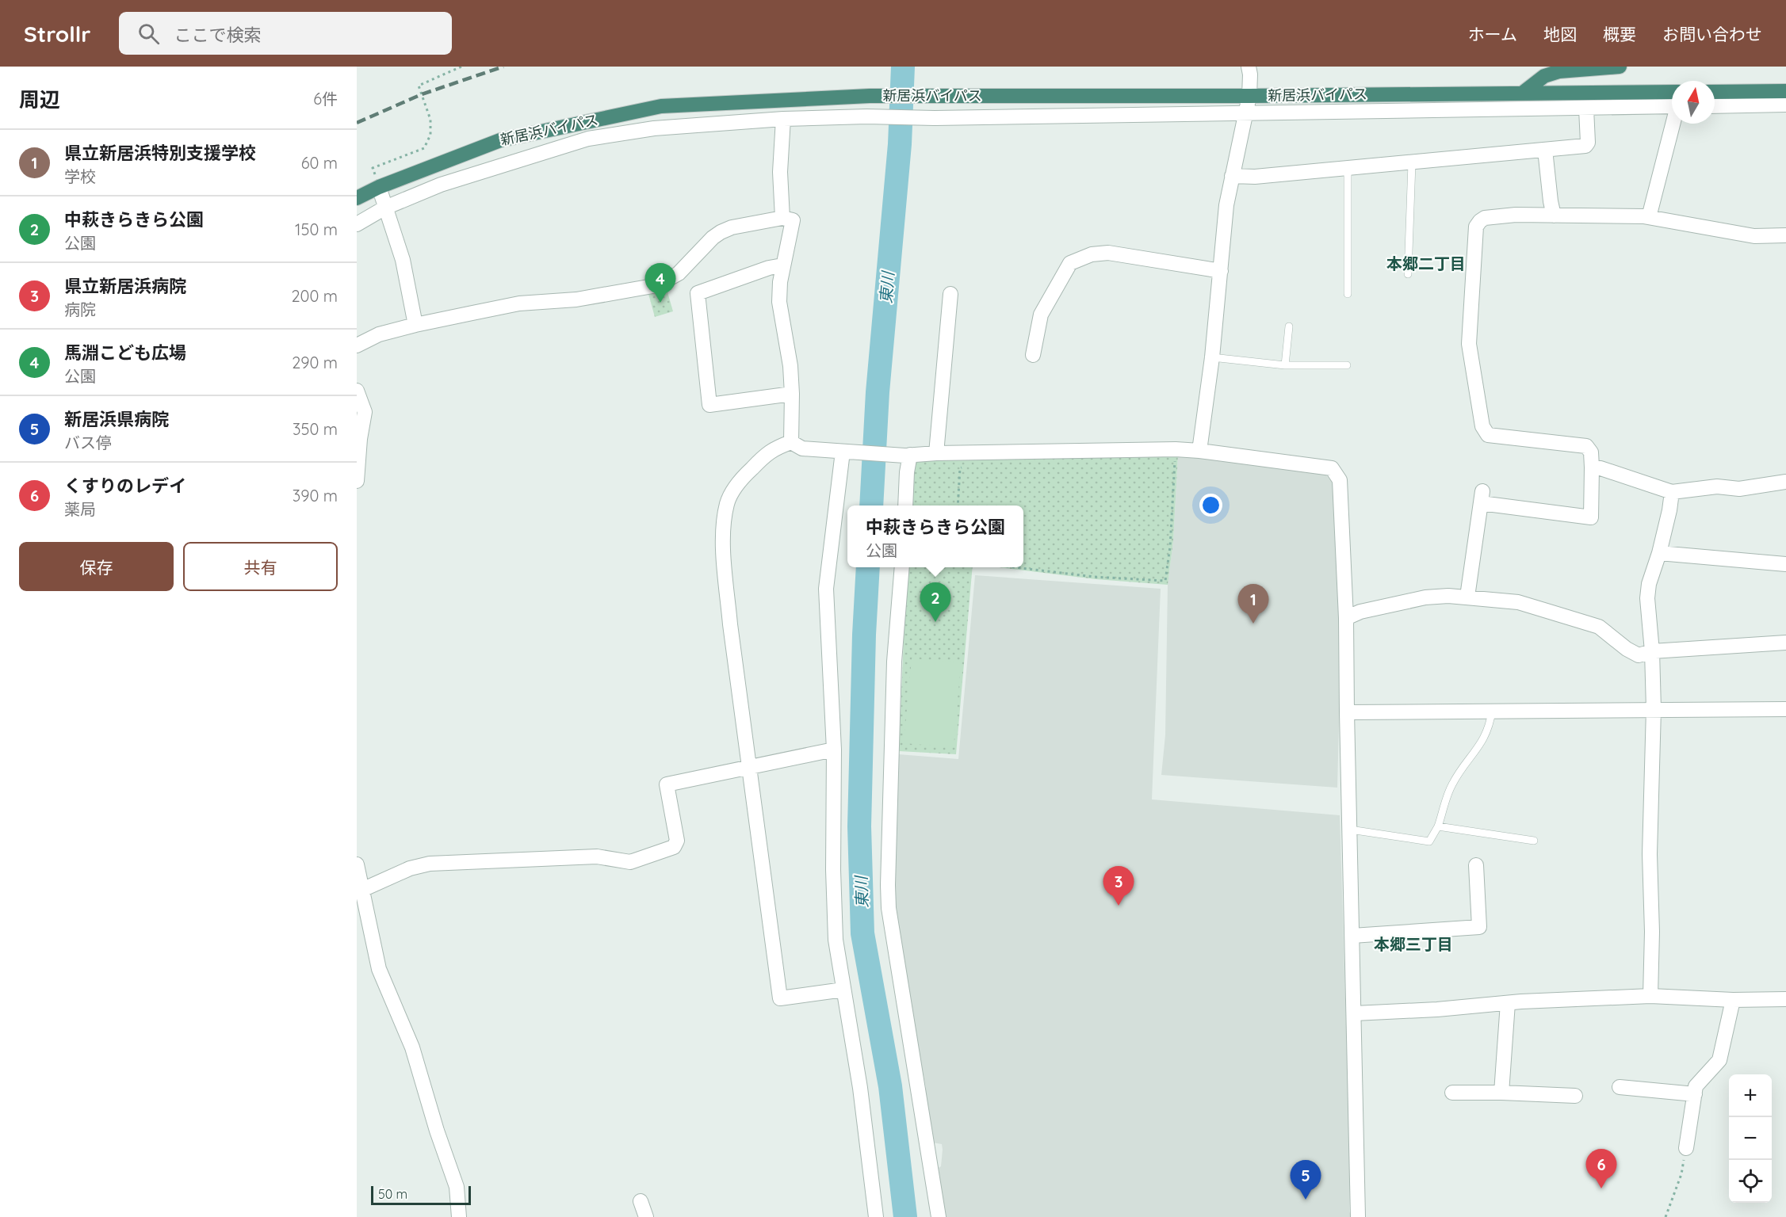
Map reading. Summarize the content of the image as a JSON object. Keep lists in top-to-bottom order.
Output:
{
  "streets": {
    "highway": ["新居浜バイパス"]
  },
  "districts": ["本郷二丁目", "本郷三丁目"],
  "water": ["東川"],
  "scale_bar": "50 m",
  "north": "top",
  "page": {
    "header": "Strollr",
    "search": "ここで検索",
    "nav": [
      "ホーム",
      "地図",
      "概要",
      "お問い合わせ"
    ],
    "heading": ["周辺", "6件"],
    "list": [
      {
        "mark": "1",
        "name": "県立新居浜特別支援学校",
        "note": "学校",
        "value": "60 m"
      },
      {
        "mark": "2",
        "name": "中萩きらきら公園",
        "note": "公園",
        "value": "150 m"
      },
      {
        "mark": "3",
        "name": "県立新居浜病院",
        "note": "病院",
        "value": "200 m"
      },
      {
        "mark": "4",
        "name": "馬淵こども広場",
        "note": "公園",
        "value": "290 m"
      },
      {
        "mark": "5",
        "name": "新居浜県病院",
        "note": "バス停",
        "value": "350 m"
      },
      {
        "mark": "6",
        "name": "くすりのレデイ",
        "note": "薬局",
        "value": "390 m"
      }
    ],
    "pins": [
      "4",
      "2",
      "1",
      "3",
      "6",
      "5"
    ],
    "popup": ["中萩きらきら公園", "公園"],
    "buttons": ["保存", "共有"],
    "map_buttons": ["+", "−"],
    "scale": "50 m"
  }
}
